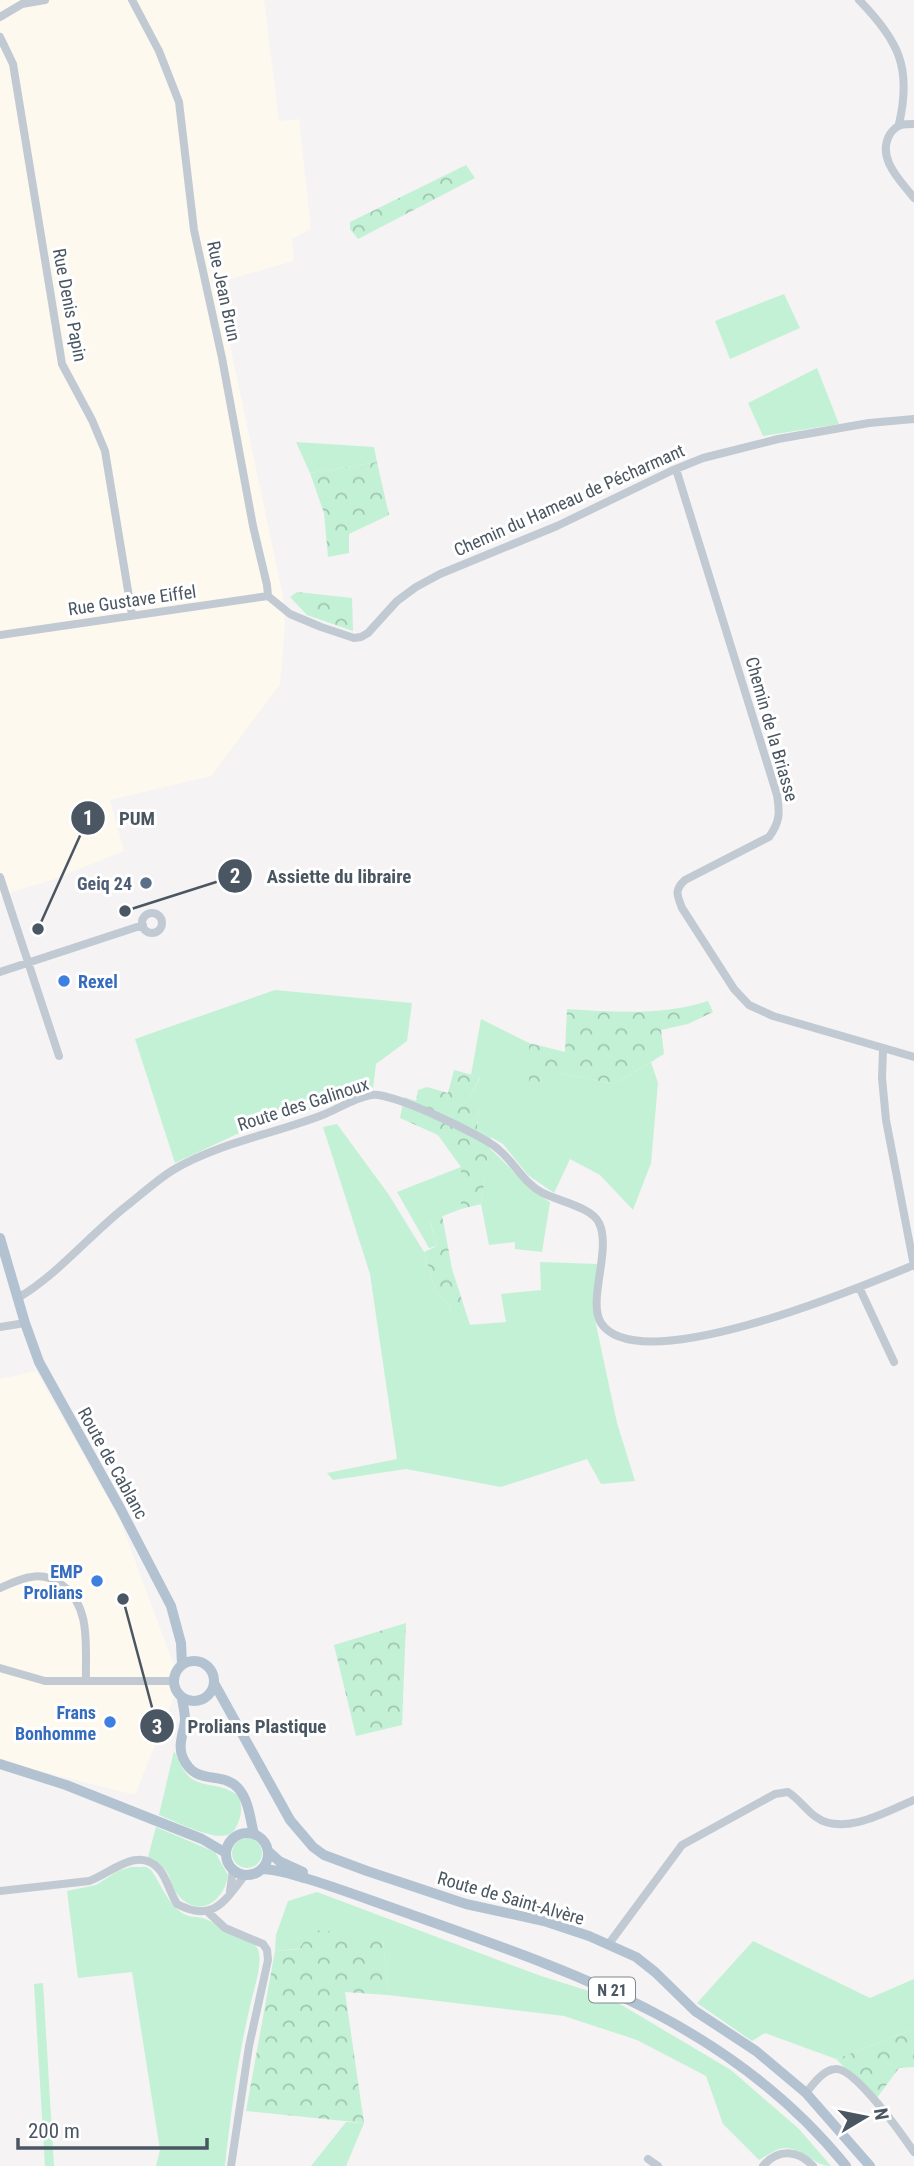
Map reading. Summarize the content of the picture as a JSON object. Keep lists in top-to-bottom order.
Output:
{
  "streets": {
    "main road": ["Route de Cablanc", "Route de Saint-Alvère", "N 21"],
    "street": [
      "Rue Jean Brun",
      "Rue Denis Papin",
      "Chemin du Hameau de Pécharmant",
      "Rue Gustave Eiffel",
      "Chemin de la Briasse",
      "Route des Galinoux"
    ]
  },
  "crossings": [
    ["Rue Jean Brun", "Chemin du Hameau de Pécharmant"],
    ["Rue Jean Brun", "Rue Gustave Eiffel"],
    ["Rue Denis Papin", "Rue Gustave Eiffel"],
    ["Chemin du Hameau de Pécharmant", "Rue Gustave Eiffel"],
    ["Chemin du Hameau de Pécharmant", "Chemin de la Briasse"],
    ["Route des Galinoux", "Route de Cablanc"]
  ],
  "places": [
    "Geiq 24",
    "Assiette du libraire",
    "PUM",
    "Rexel",
    "EMP Prolians",
    "Prolians Plastique",
    "Frans Bonhomme"
  ],
  "scale_bar": "200 m",
  "north": "right"
}
